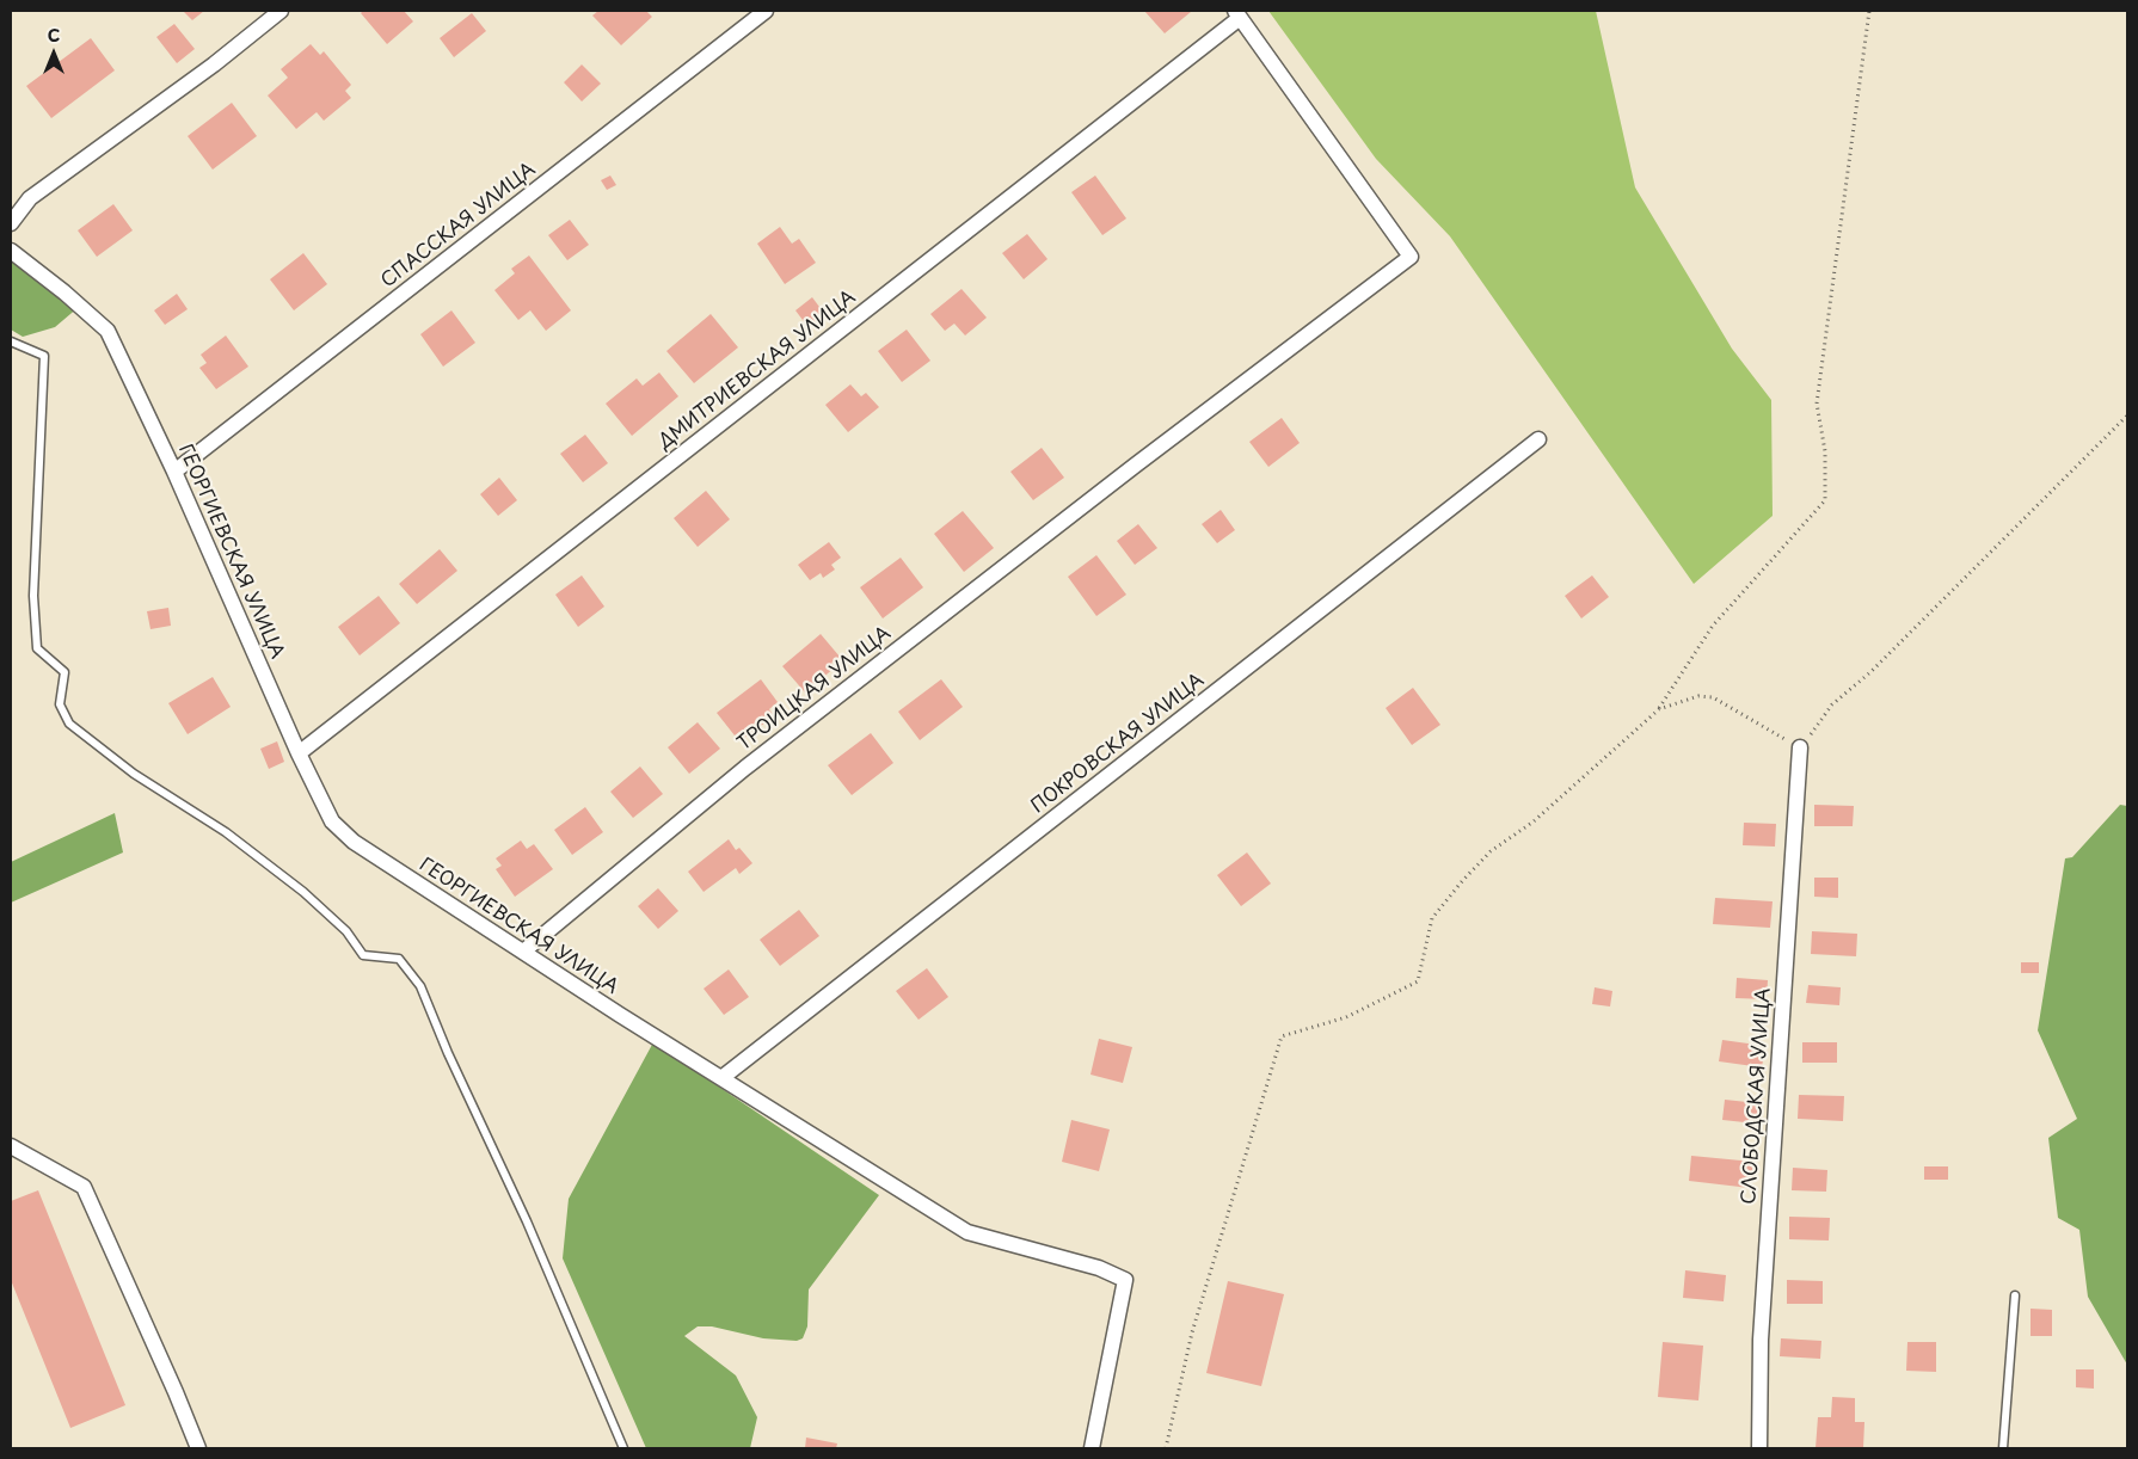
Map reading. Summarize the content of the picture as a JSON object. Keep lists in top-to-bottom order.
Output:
{
  "streets": {
    "street": [
      "СПАССКАЯ УЛИЦА",
      "ДМИТРИЕВСКАЯ УЛИЦА",
      "ГЕОРГИЕВСКАЯ УЛИЦА",
      "ТРОИЦКАЯ УЛИЦА",
      "ПОКРОВСКАЯ УЛИЦА",
      "СЛОБОДСКАЯ УЛИЦА"
    ]
  },
  "crossings": [
    ["СПАССКАЯ УЛИЦА", "ГЕОРГИЕВСКАЯ УЛИЦА"],
    ["ДМИТРИЕВСКАЯ УЛИЦА", "ГЕОРГИЕВСКАЯ УЛИЦА"],
    ["ДМИТРИЕВСКАЯ УЛИЦА", "ТРОИЦКАЯ УЛИЦА"],
    ["ГЕОРГИЕВСКАЯ УЛИЦА", "ТРОИЦКАЯ УЛИЦА"],
    ["ГЕОРГИЕВСКАЯ УЛИЦА", "ПОКРОВСКАЯ УЛИЦА"]
  ],
  "north": "top"
}
